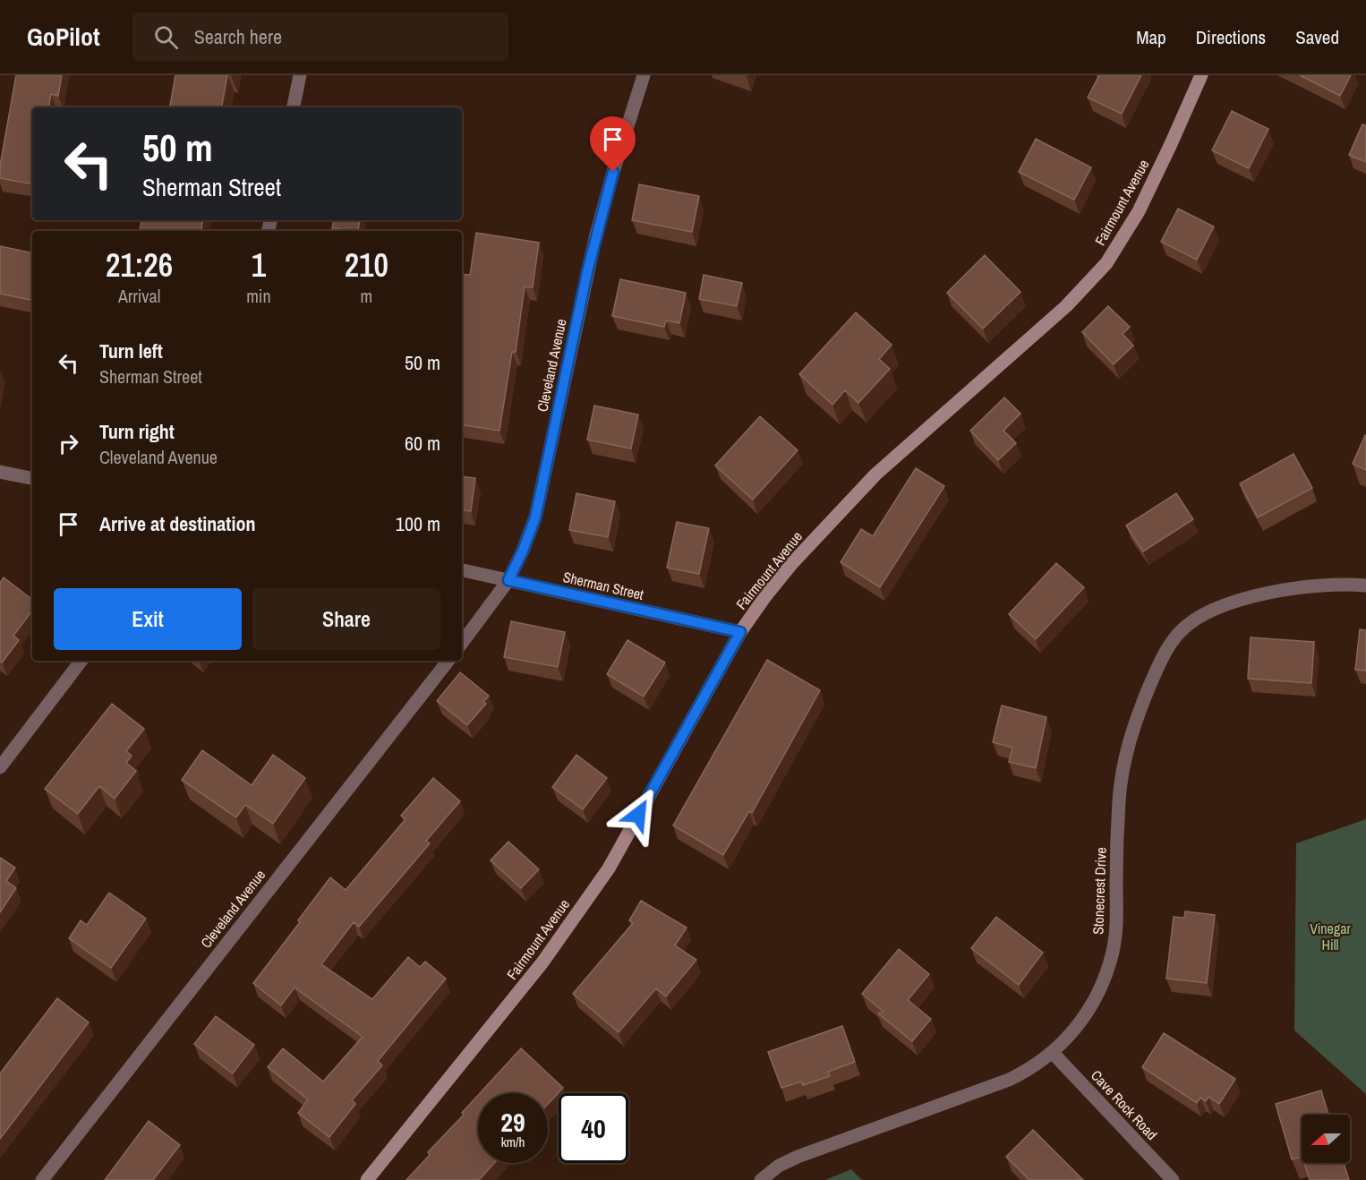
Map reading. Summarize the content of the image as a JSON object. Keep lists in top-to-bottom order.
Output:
{
  "streets": {
    "street": [
      "Fairmount Avenue",
      "Cleveland Avenue",
      "Sherman Street",
      "Stonecrest Drive",
      "Cave Rock Road"
    ]
  },
  "crossings": [
    ["Fairmount Avenue", "Sherman Street"],
    ["Cleveland Avenue", "Sherman Street"],
    ["Stonecrest Drive", "Cave Rock Road"]
  ],
  "parks": ["Vinegar Hill"],
  "north": "left",
  "page": {
    "header": "GoPilot",
    "search": "Search here",
    "nav": ["Map", "Directions", "Saved"],
    "turn": ["50 m", "Sherman Street"],
    "eta": [
      "21:26",
      "Arrival",
      "1",
      "min",
      "210",
      "m"
    ],
    "list": [
      {
        "name": "Turn left",
        "note": "Sherman Street",
        "value": "50 m"
      },
      {
        "name": "Turn right",
        "note": "Cleveland Avenue",
        "value": "60 m"
      },
      {
        "name": "Arrive at destination",
        "value": "100 m"
      }
    ],
    "buttons": ["Exit", "Share"],
    "speed": "29 km/h",
    "limit": "40"
  }
}
